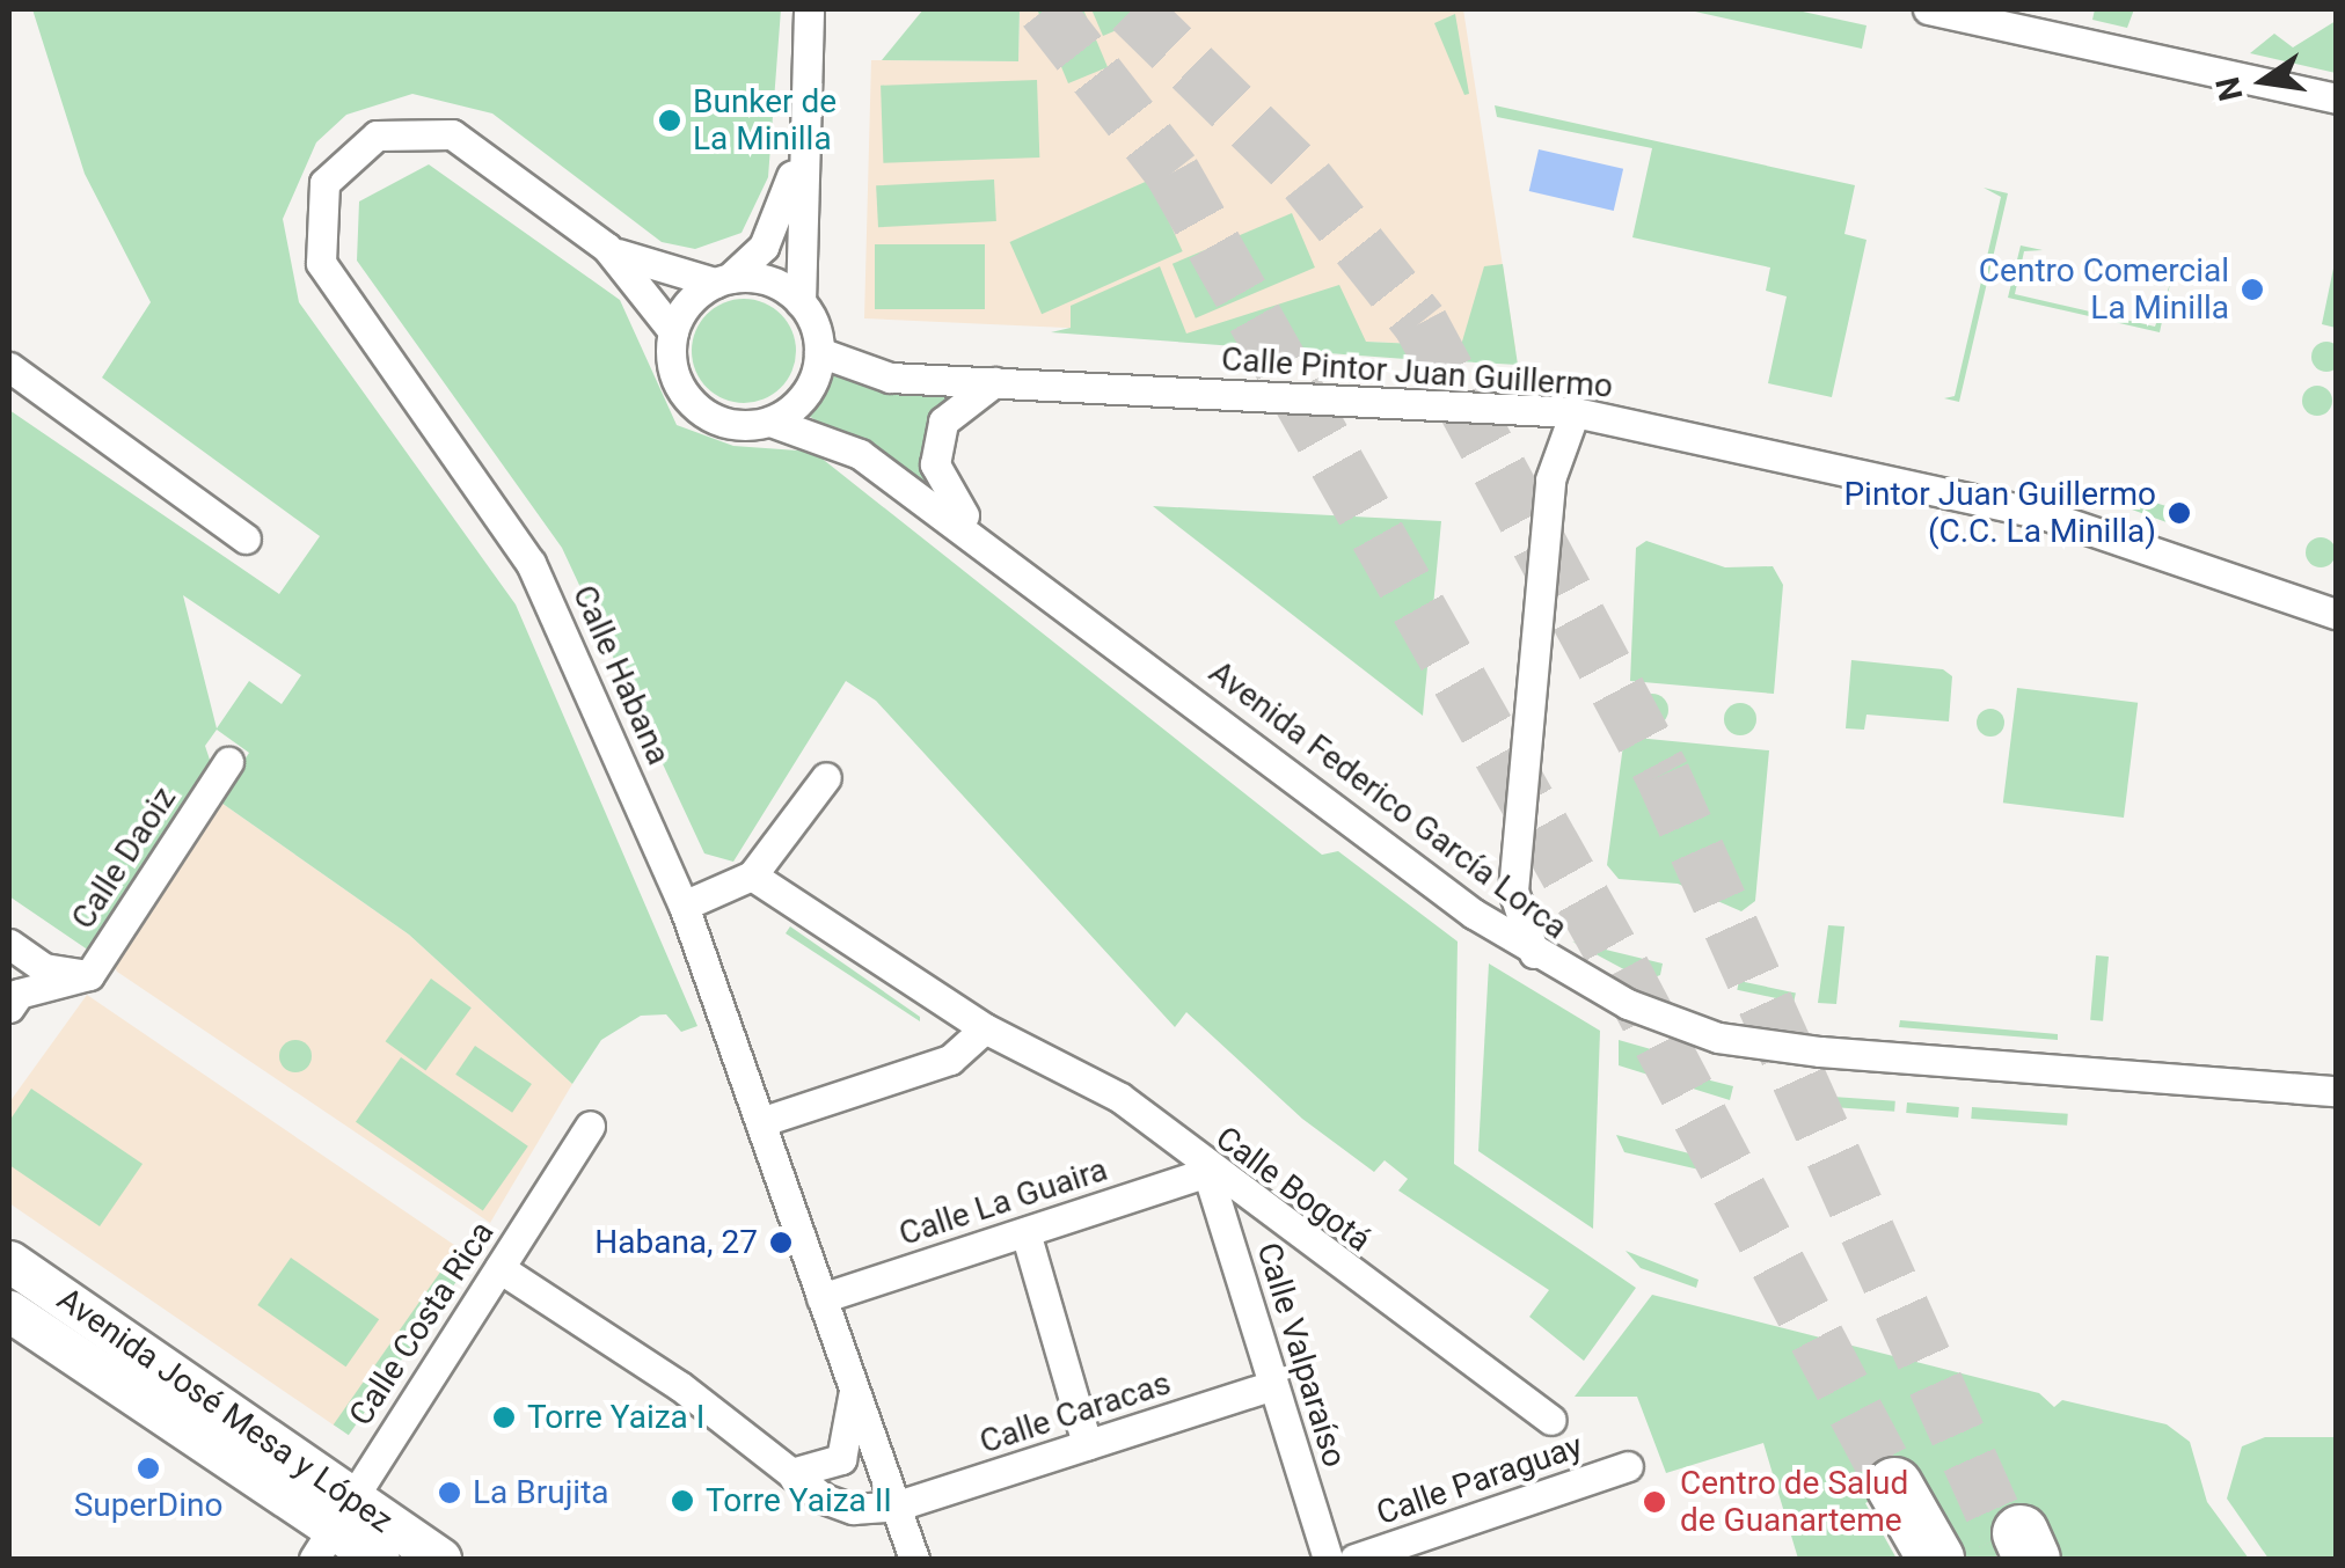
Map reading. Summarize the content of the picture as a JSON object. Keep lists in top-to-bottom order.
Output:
{
  "streets": {
    "street": [
      "Calle Pintor Juan Guillermo",
      "Calle Habana",
      "Avenida Federico García Lorca",
      "Calle Daoiz",
      "Calle Bogotá",
      "Calle La Guaira",
      "Calle Costa Rica",
      "Calle Valparaíso",
      "Avenida José Mesa y López",
      "Calle Caracas",
      "Calle Paraguay"
    ]
  },
  "crossings": [
    ["Calle Pintor Juan Guillermo", "Calle Habana"],
    ["Calle Pintor Juan Guillermo", "Avenida Federico García Lorca"],
    ["Calle Habana", "Avenida Federico García Lorca"],
    ["Calle Habana", "Calle La Guaira"],
    ["Calle Habana", "Calle Caracas"],
    ["Calle Bogotá", "Calle La Guaira"],
    ["Calle Bogotá", "Calle Valparaíso"],
    ["Calle La Guaira", "Calle Valparaíso"],
    ["Calle Costa Rica", "Avenida José Mesa y López"],
    ["Calle Valparaíso", "Calle Caracas"]
  ],
  "places": [
    "Bunker de La Minilla",
    "Centro Comercial La Minilla",
    "Pintor Juan Guillermo (C.C. La Minilla)",
    "Habana, 27",
    "Torre Yaiza I",
    "SuperDino",
    "La Brujita",
    "Torre Yaiza II",
    "Centro de Salud de Guanarteme"
  ],
  "north": "left"
}
